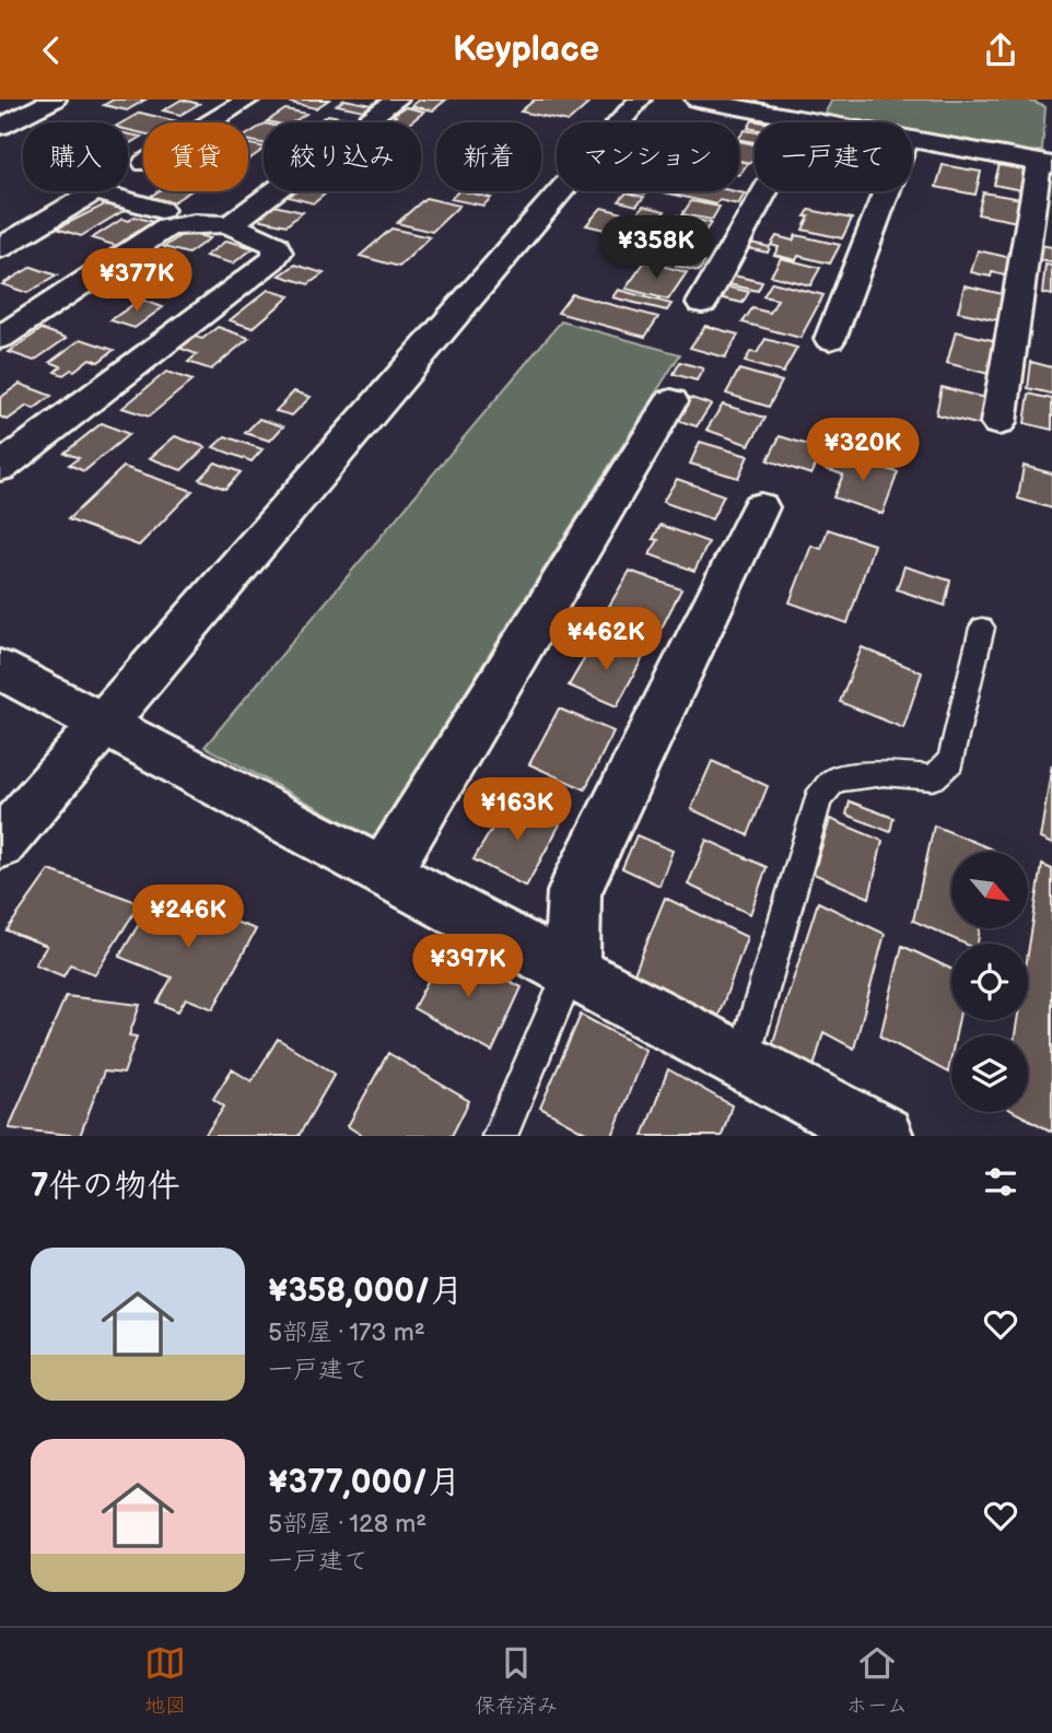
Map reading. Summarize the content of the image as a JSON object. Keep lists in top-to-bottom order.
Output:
{
  "north": "bottom right",
  "page": {
    "header": "Keyplace",
    "chip": [
      "購入",
      "賃貸",
      "絞り込み",
      "新着",
      "マンション",
      "一戸建て"
    ],
    "price": [
      "¥358K",
      "¥377K",
      "¥320K",
      "¥462K",
      "¥163K",
      "¥246K",
      "¥397K"
    ],
    "heading": "7件の物件",
    "list": [
      {
        "name": "¥358,000/月",
        "note": "5部屋 · 173 m² · 一戸建て"
      },
      {
        "name": "¥377,000/月",
        "note": "5部屋 · 128 m² · 一戸建て"
      }
    ],
    "tabs": ["地図", "保存済み", "ホーム"]
  }
}
